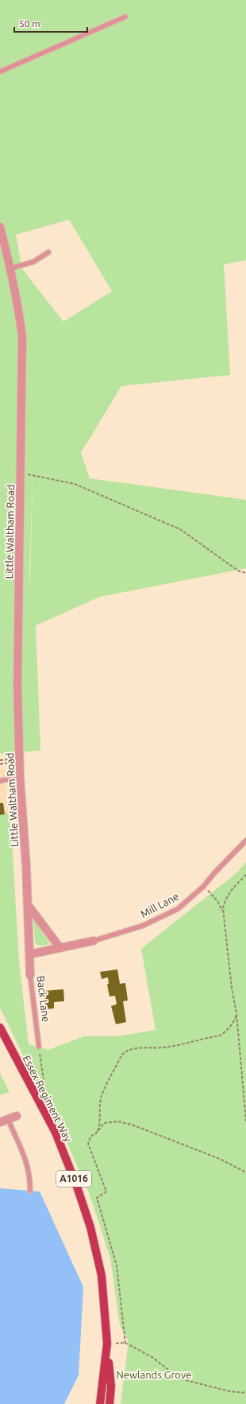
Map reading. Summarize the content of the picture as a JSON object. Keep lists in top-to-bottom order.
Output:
{
  "streets": {
    "main road": ["Essex Regiment Way", "A1016"],
    "street": ["Little Waltham Road", "Mill Lane", "Back Lane"]
  },
  "crossings": [
    ["Little Waltham Road", "Mill Lane"],
    ["Little Waltham Road", "Back Lane"],
    ["Mill Lane", "Back Lane"]
  ],
  "parks": ["Newlands Grove"],
  "scale_bar": "50 m"
}
